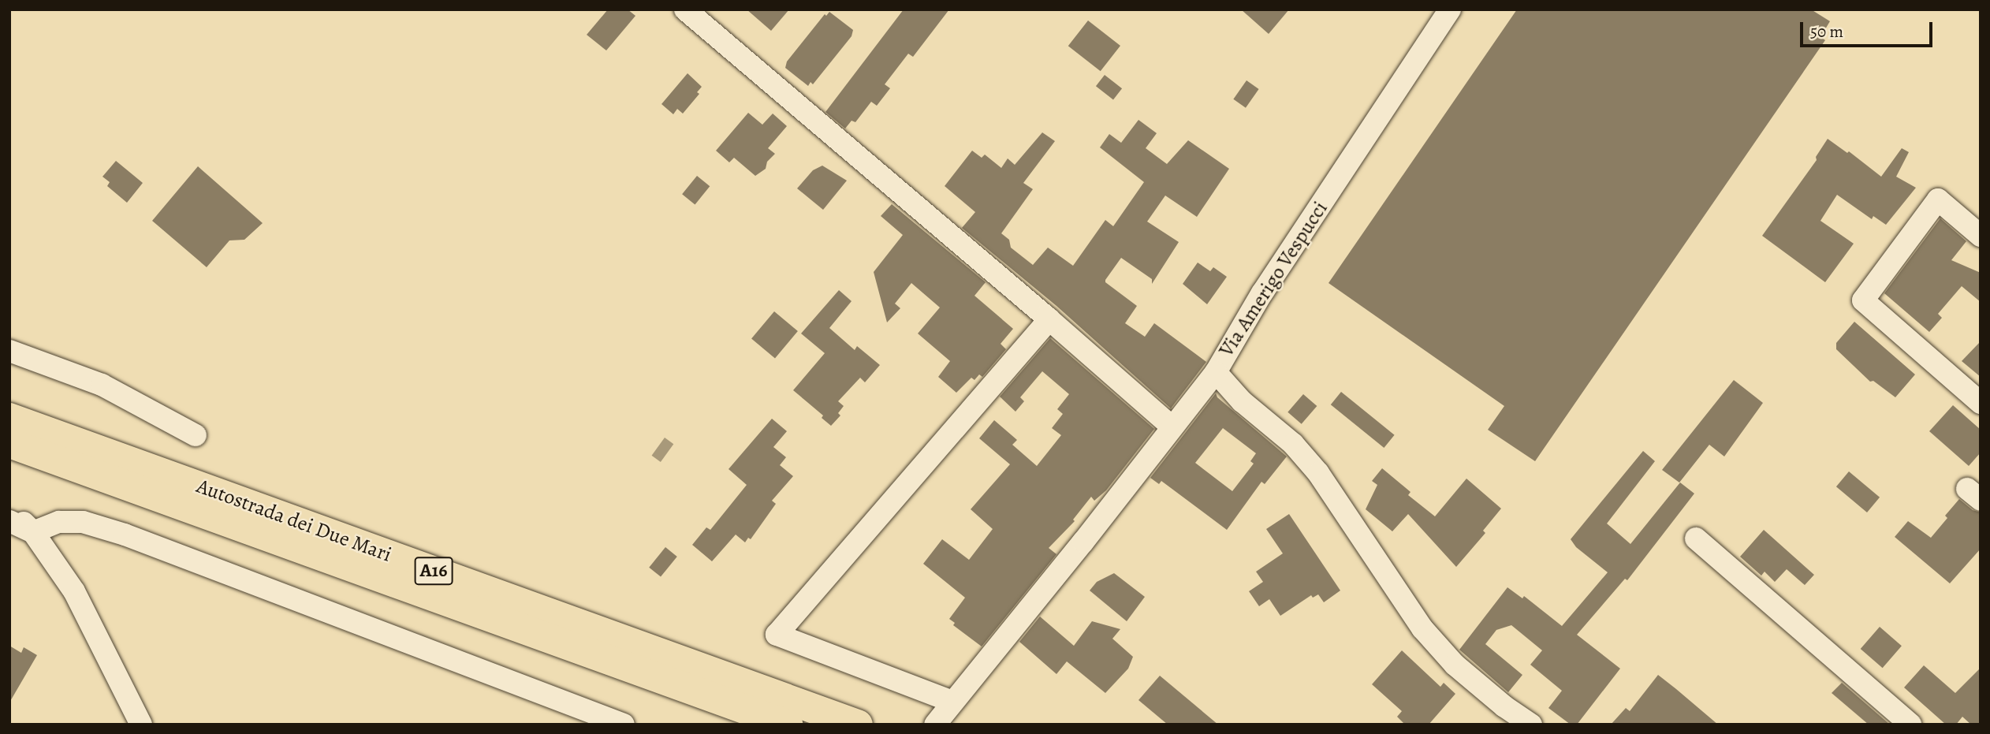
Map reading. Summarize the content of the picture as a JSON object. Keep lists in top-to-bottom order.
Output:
{
  "streets": {
    "highway": ["Autostrada dei Due Mari", "A16"],
    "street": ["Via Amerigo Vespucci"]
  },
  "scale_bar": "50 m"
}
